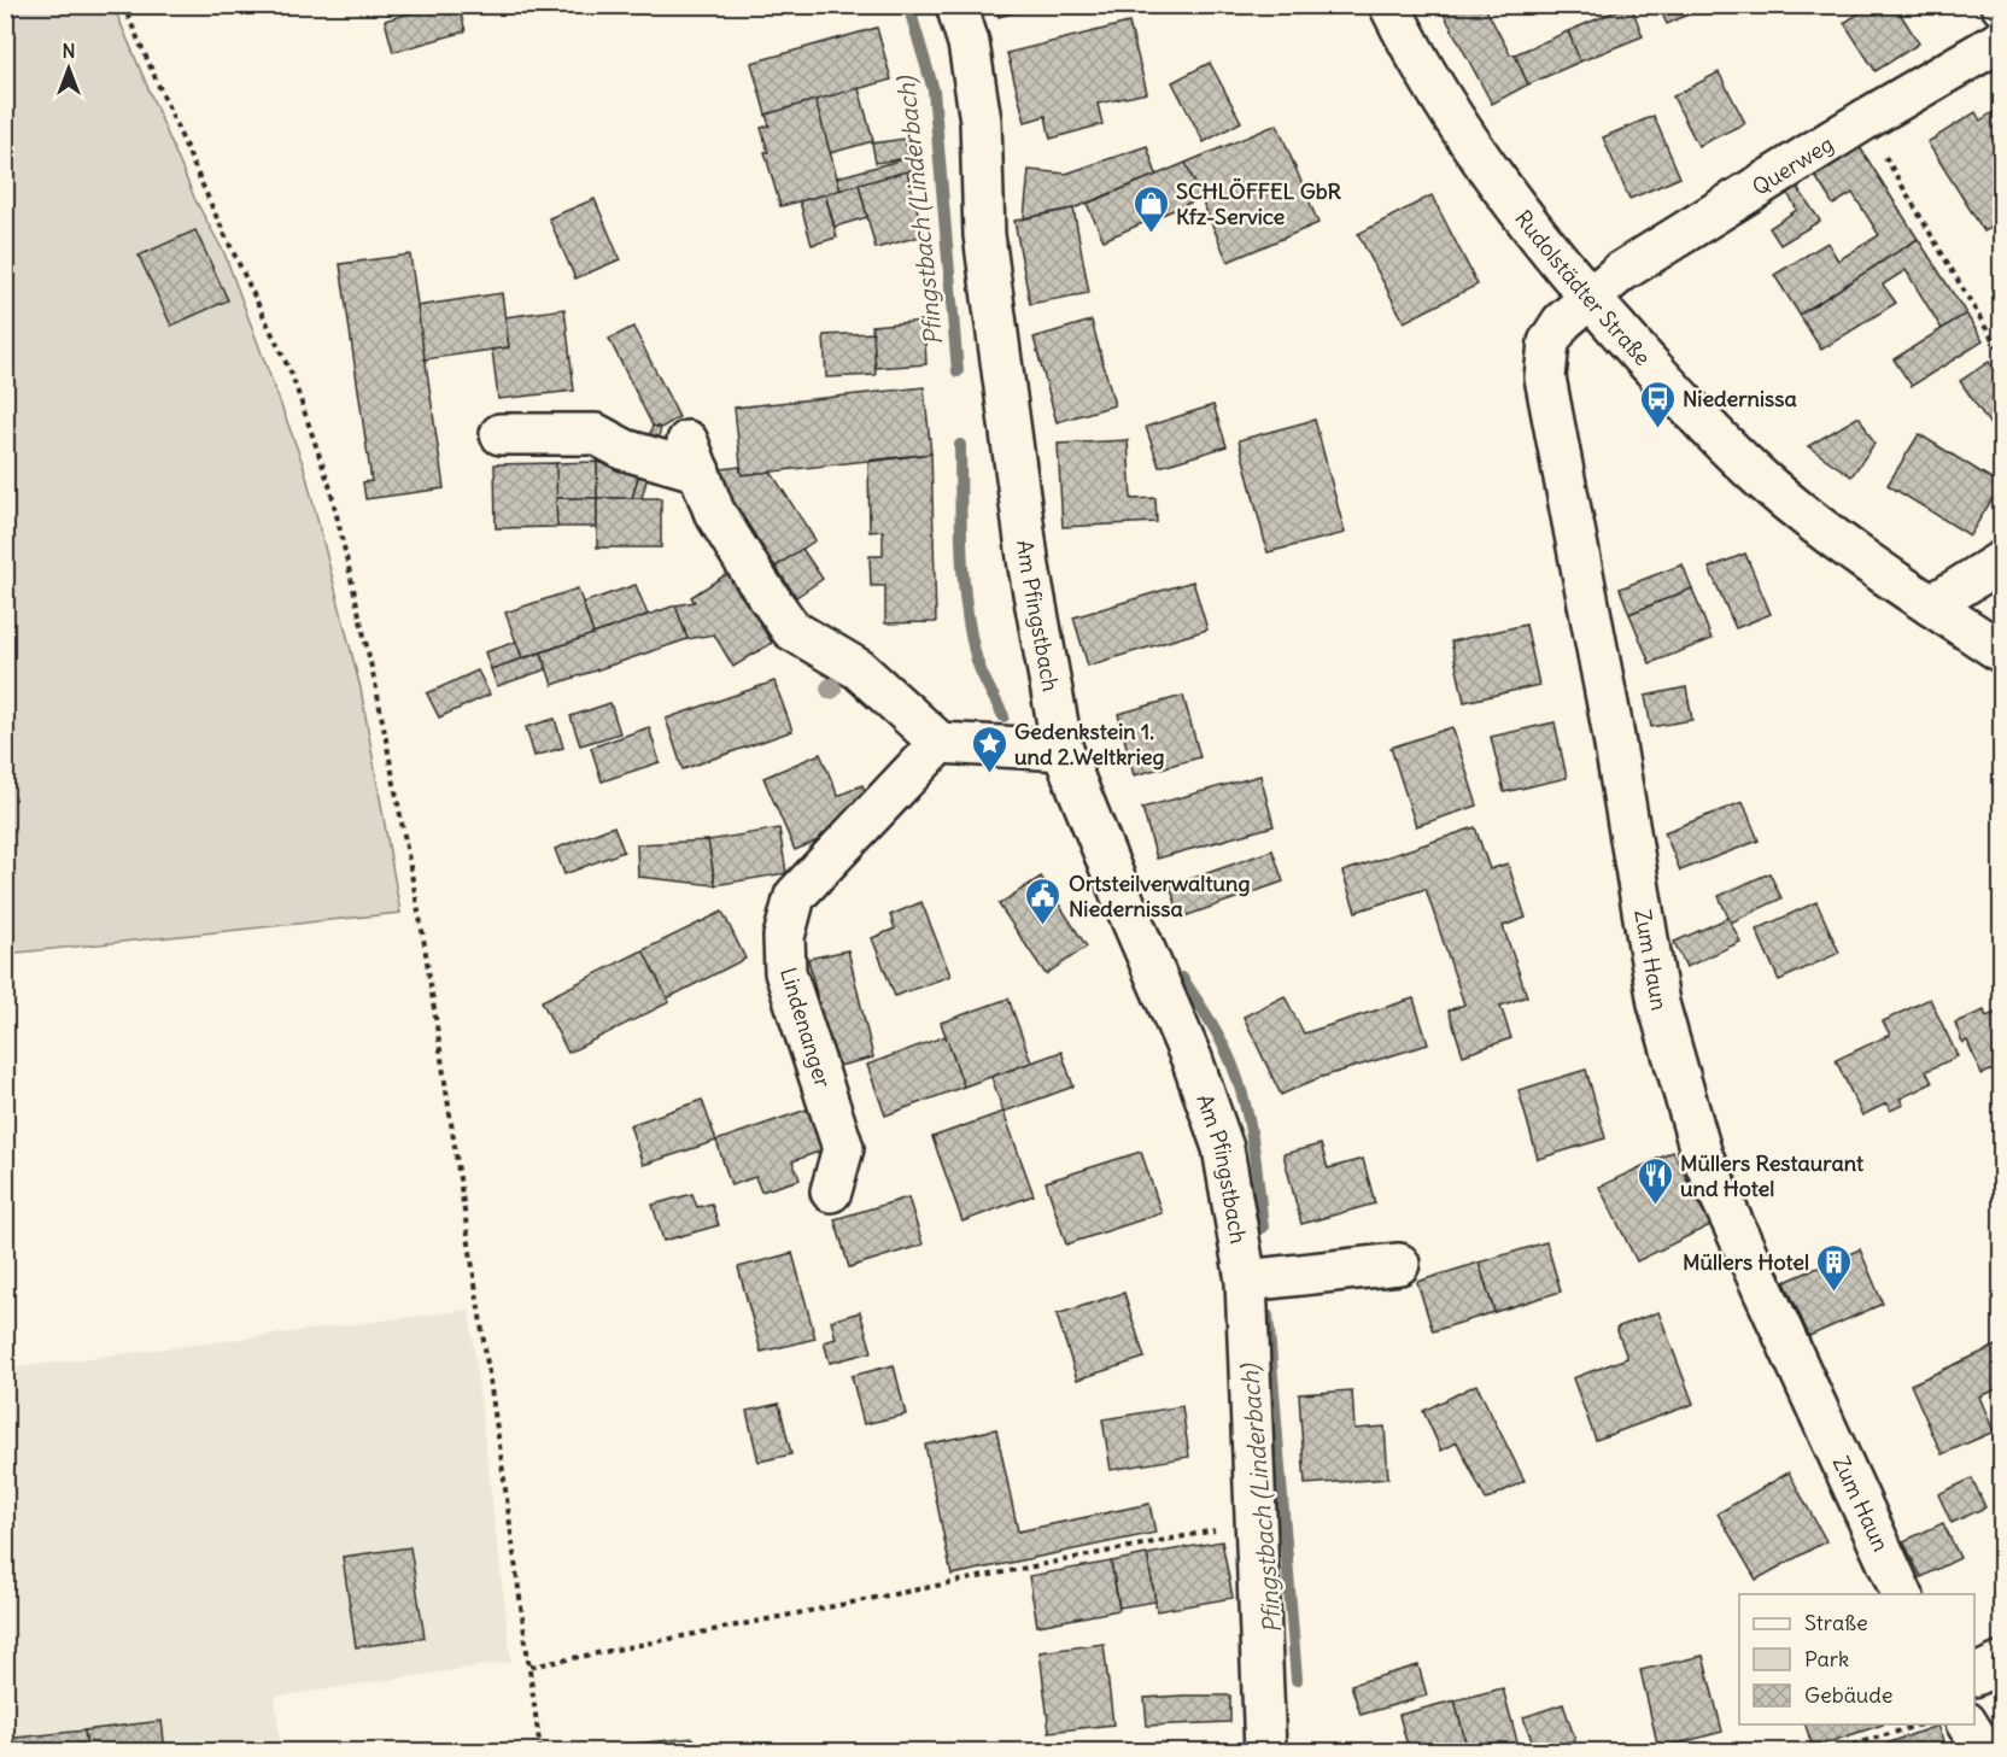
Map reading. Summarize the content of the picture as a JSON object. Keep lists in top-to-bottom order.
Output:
{
  "streets": {
    "street": [
      "Querweg",
      "Rudolstädter Straße",
      "Am Pfingstbach",
      "Zum Haun",
      "Lindenanger"
    ]
  },
  "crossings": [
    ["Querweg", "Rudolstädter Straße"],
    ["Querweg", "Zum Haun"],
    ["Rudolstädter Straße", "Zum Haun"]
  ],
  "water": ["Pfingstbach (Linderbach)"],
  "places": {
    "shop": ["SCHLÖFFEL GbR Kfz-Service"],
    "bus stop": ["Niedernissa"],
    "place": ["Gedenkstein 1. und 2.Weltkrieg"],
    "public building": ["Ortsteilverwaltung Niedernissa"],
    "restaurant": ["Müllers Restaurant und Hotel"],
    "building": ["Müllers Hotel"]
  },
  "legend": ["Straße", "Park", "Gebäude"],
  "north": "top"
}
